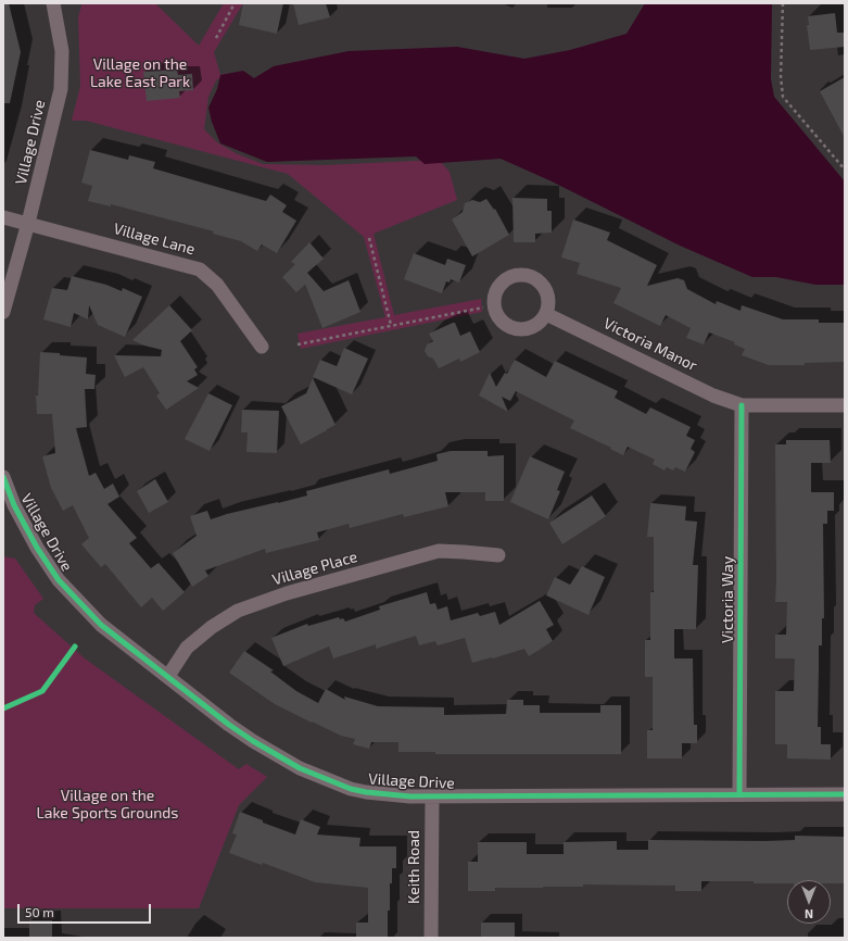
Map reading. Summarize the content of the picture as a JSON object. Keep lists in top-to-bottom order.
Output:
{
  "streets": {
    "street": [
      "Village Drive",
      "Village Lane",
      "Victoria Manor",
      "Village Place",
      "Victoria Way",
      "Keith Road"
    ]
  },
  "crossings": [
    ["Village Drive", "Village Lane"],
    ["Village Drive", "Village Place"],
    ["Village Drive", "Victoria Way"],
    ["Village Drive", "Keith Road"],
    ["Victoria Manor", "Victoria Way"]
  ],
  "parks": ["Village on the Lake East Park", "Village on the Lake Sports Grounds"],
  "scale_bar": "50 m",
  "north": "bottom"
}
